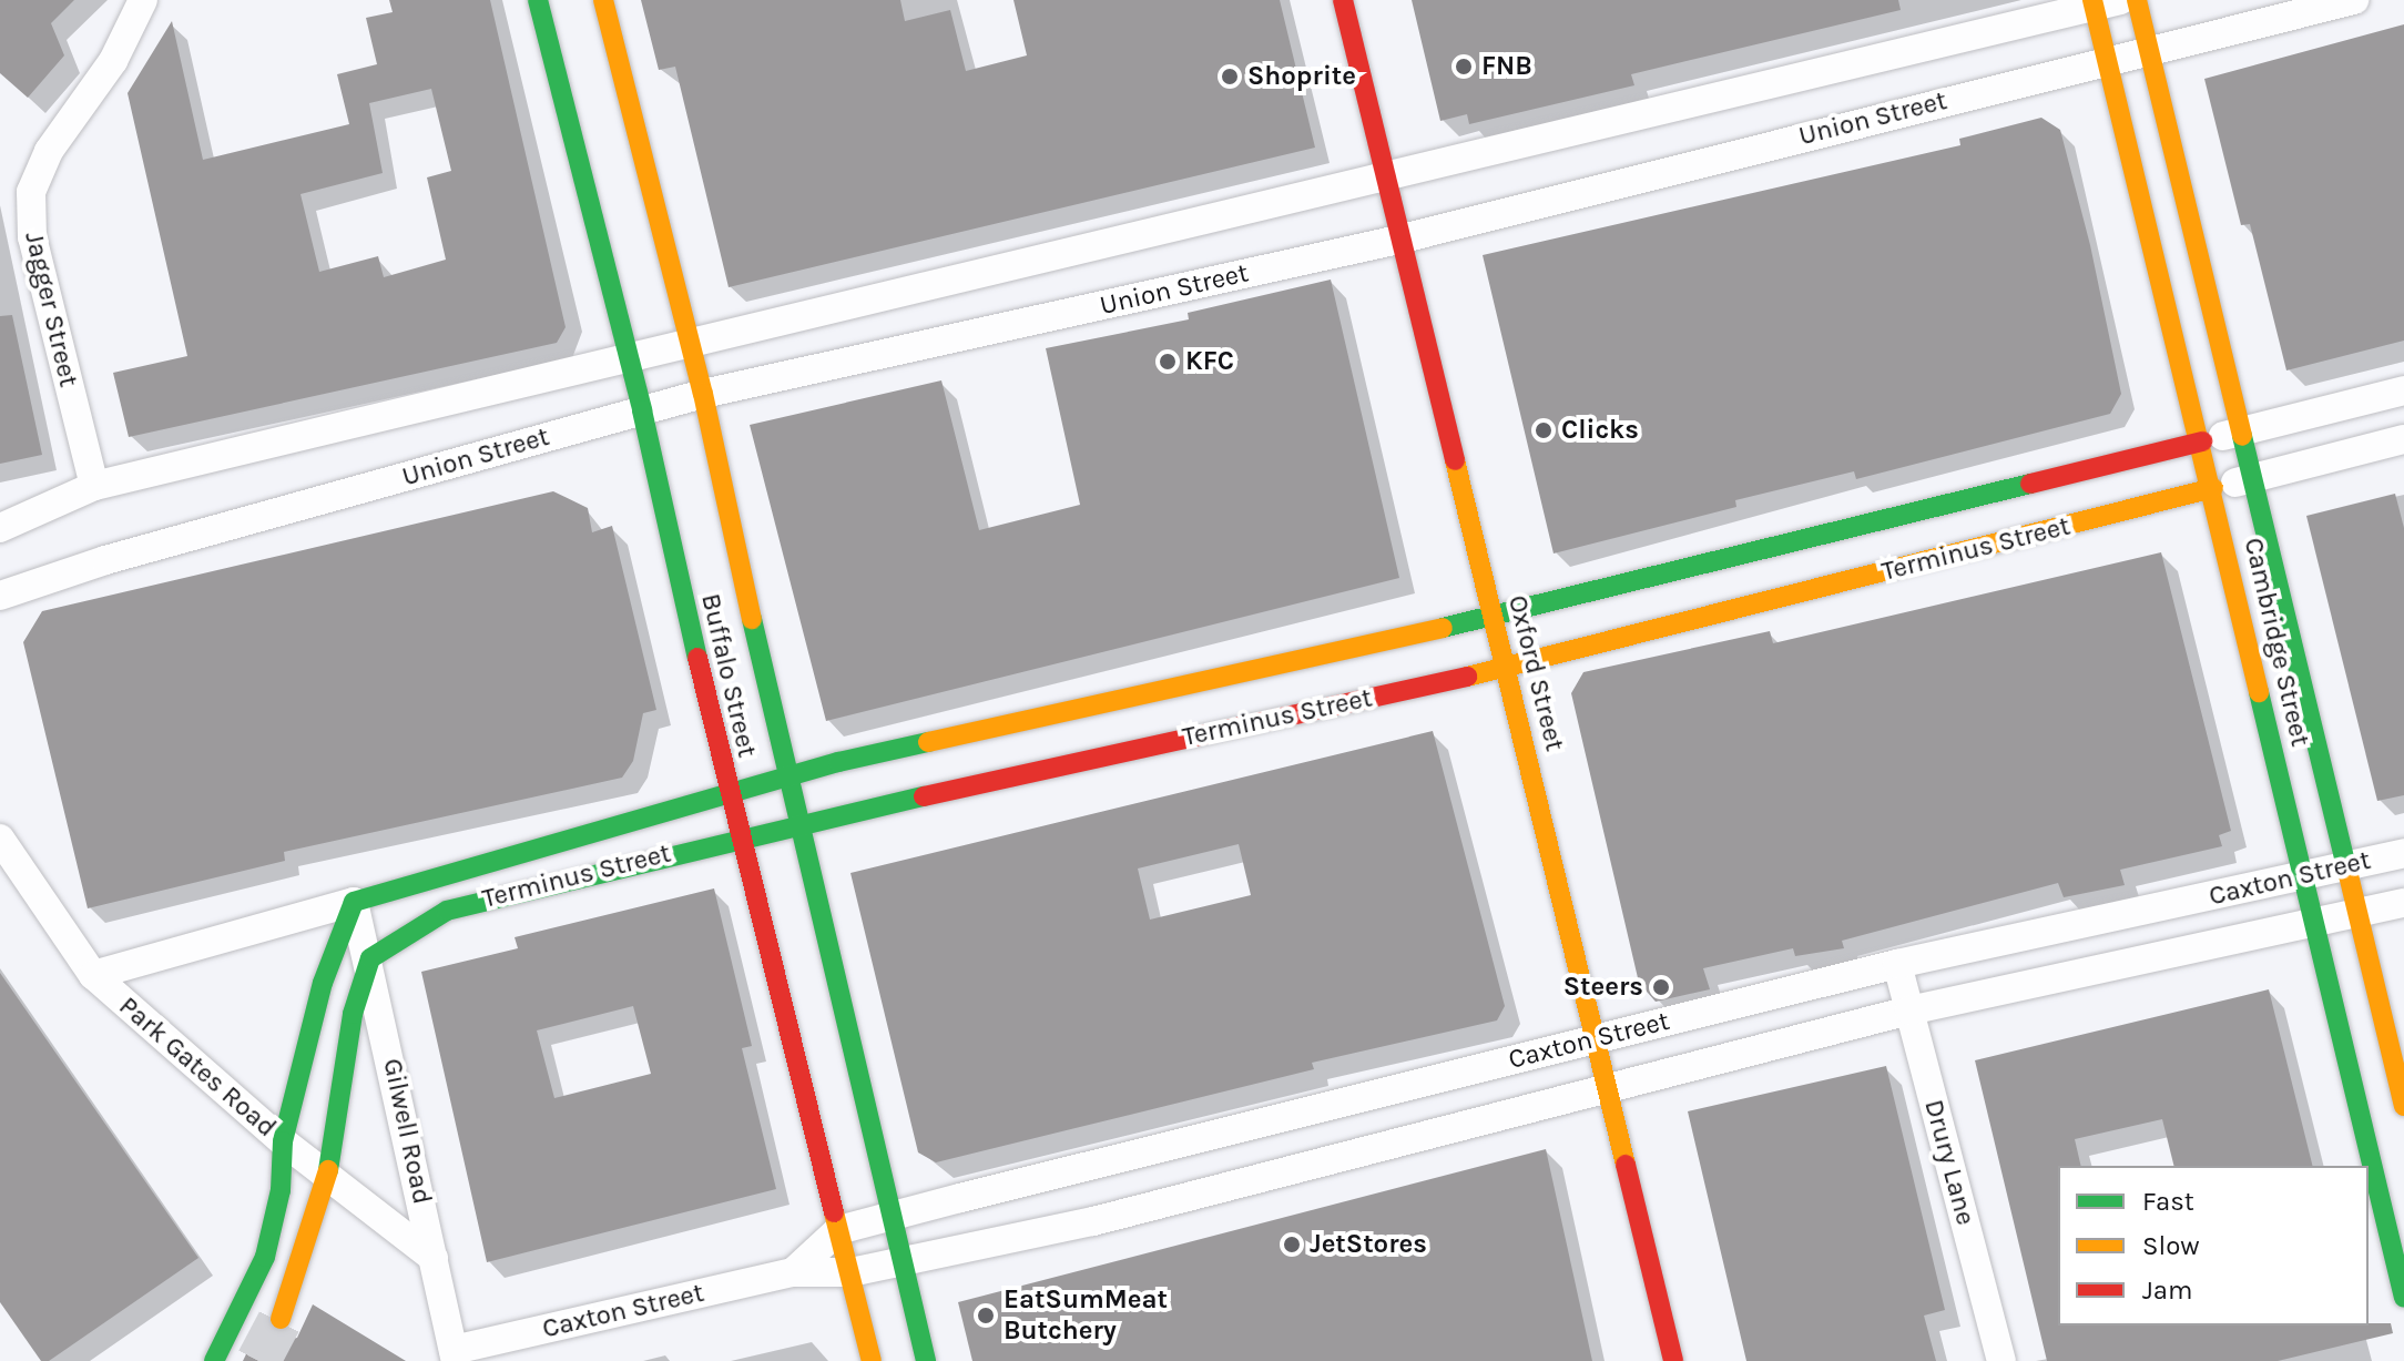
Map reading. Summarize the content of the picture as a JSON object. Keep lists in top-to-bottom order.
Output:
{
  "streets": {
    "street": [
      "Union Street",
      "Jagger Street",
      "Terminus Street",
      "Cambridge Street",
      "Oxford Street",
      "Buffalo Street",
      "Caxton Street",
      "Park Gates Road",
      "Gilwell Road",
      "Drury Lane"
    ]
  },
  "crossings": [
    ["Union Street", "Cambridge Street"],
    ["Union Street", "Oxford Street"],
    ["Union Street", "Buffalo Street"],
    ["Terminus Street", "Cambridge Street"],
    ["Terminus Street", "Oxford Street"],
    ["Terminus Street", "Buffalo Street"],
    ["Terminus Street", "Park Gates Road"],
    ["Terminus Street", "Gilwell Road"],
    ["Cambridge Street", "Caxton Street"],
    ["Oxford Street", "Caxton Street"],
    ["Buffalo Street", "Caxton Street"],
    ["Caxton Street", "Gilwell Road"],
    ["Caxton Street", "Drury Lane"],
    ["Park Gates Road", "Gilwell Road"]
  ],
  "places": [
    "FNB",
    "Shoprite",
    "KFC",
    "Clicks",
    "Steers",
    "JetStores",
    "EatSumMeat Butchery"
  ],
  "legend": ["Fast", "Slow", "Jam"]
}
